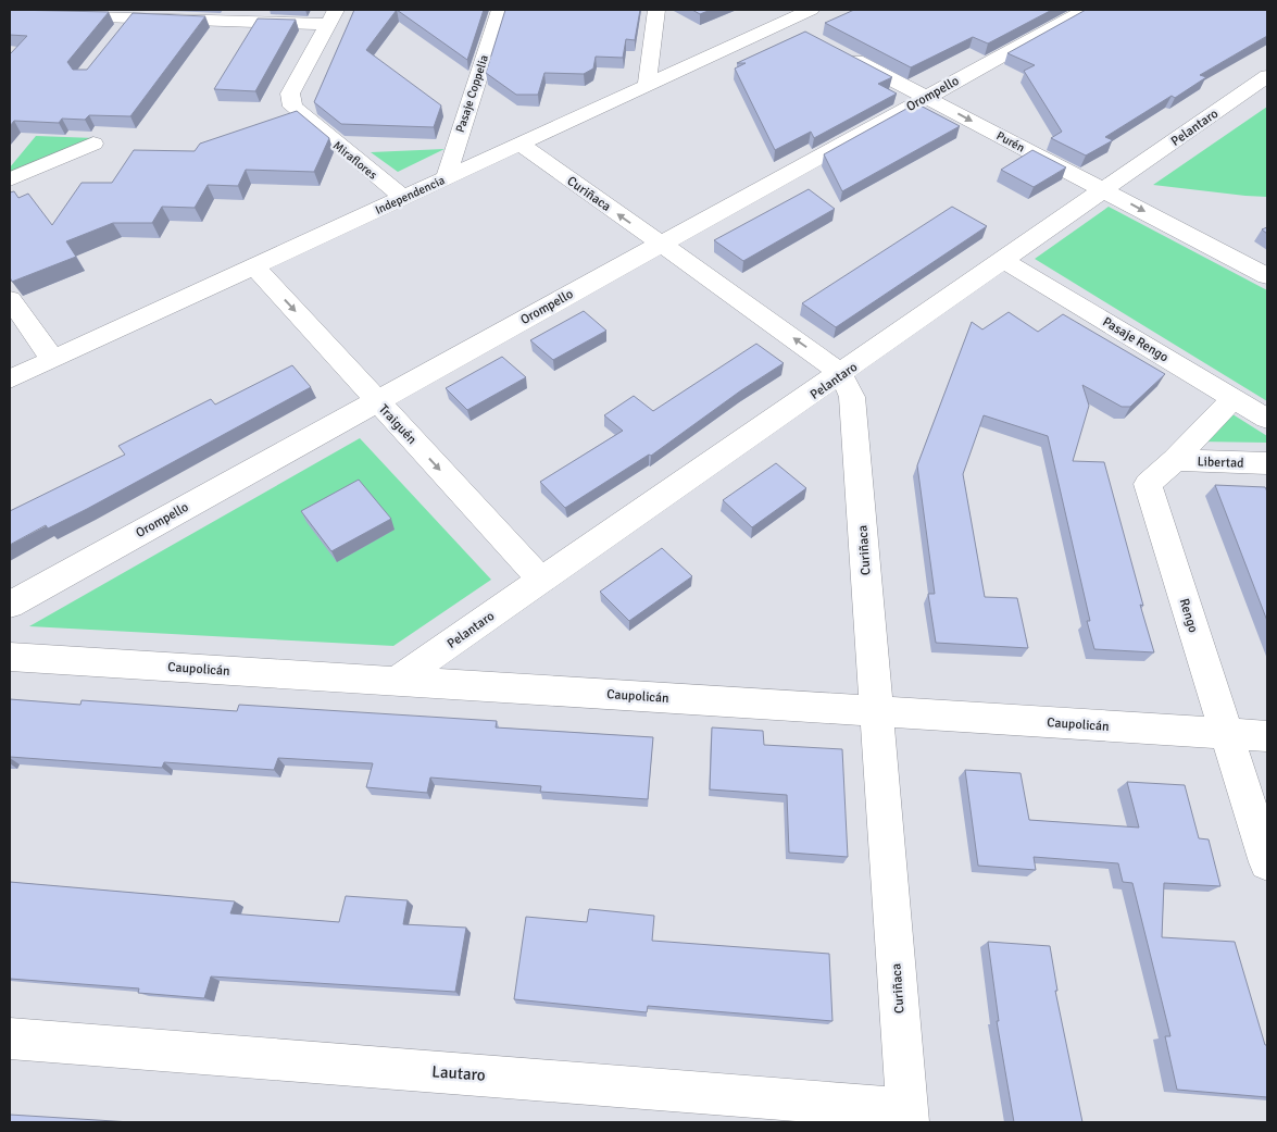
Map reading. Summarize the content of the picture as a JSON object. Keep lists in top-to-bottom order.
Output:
{
  "streets": {
    "street": [
      "Pasaje Coppelia",
      "Orompello",
      "Pelantaro",
      "Purén",
      "Miraflores",
      "Curiñaca",
      "Independencia",
      "Pasaje Rengo",
      "Traiguén",
      "Libertad",
      "Rengo",
      "Caupolicán",
      "Lautaro"
    ]
  },
  "crossings": [
    ["Pasaje Coppelia", "Independencia"],
    ["Orompello", "Purén"],
    ["Orompello", "Curiñaca"],
    ["Orompello", "Traiguén"],
    ["Pelantaro", "Purén"],
    ["Pelantaro", "Curiñaca"],
    ["Pelantaro", "Pasaje Rengo"],
    ["Pelantaro", "Traiguén"],
    ["Pelantaro", "Caupolicán"],
    ["Miraflores", "Independencia"],
    ["Curiñaca", "Independencia"],
    ["Curiñaca", "Caupolicán"],
    ["Curiñaca", "Lautaro"],
    ["Independencia", "Traiguén"],
    ["Pasaje Rengo", "Rengo"],
    ["Libertad", "Rengo"],
    ["Rengo", "Caupolicán"]
  ],
  "one_way": ["Purén", "Traiguén"]
}
